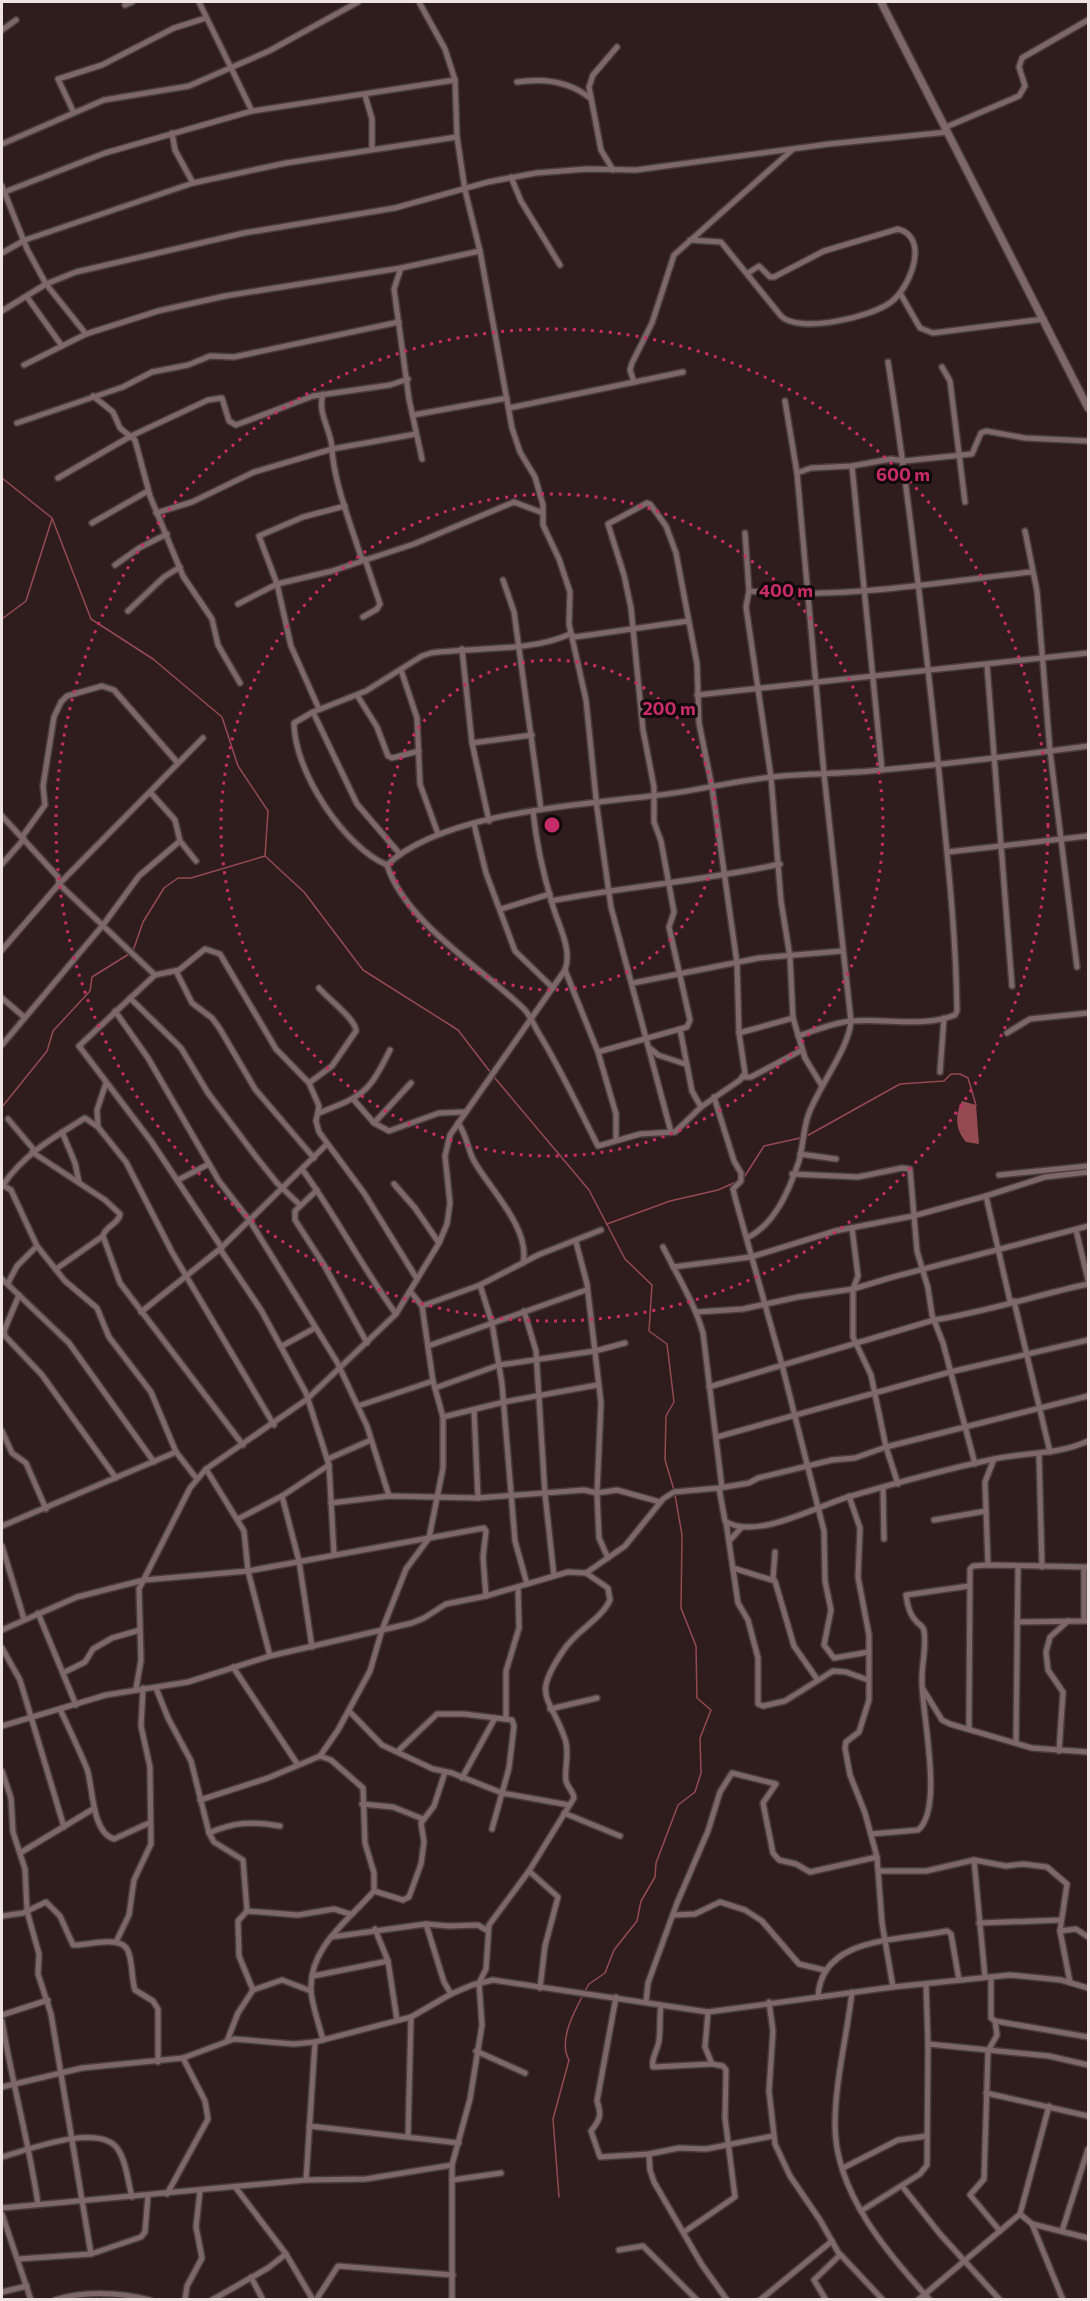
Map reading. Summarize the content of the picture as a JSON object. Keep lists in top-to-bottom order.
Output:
{
  "rings": ["600 m", "400 m", "200 m"]
}
